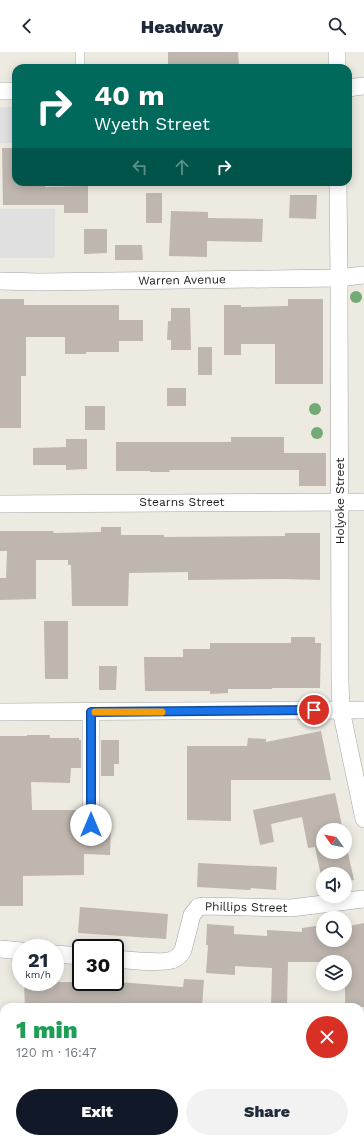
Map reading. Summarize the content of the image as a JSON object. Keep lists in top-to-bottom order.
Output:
{
  "streets": {
    "street": [
      "Warren Avenue",
      "Holyoke Street",
      "Stearns Street",
      "Phillips Street"
    ]
  },
  "crossings": [
    ["Warren Avenue", "Holyoke Street"],
    ["Holyoke Street", "Stearns Street"]
  ],
  "north": "top left",
  "page": {
    "header": "Headway",
    "turn": ["40 m", "Wyeth Street"],
    "speed": "21 km/h",
    "limit": "30",
    "heading": ["1 min", "120 m · 16:47"],
    "buttons": ["Exit", "Share"]
  }
}
